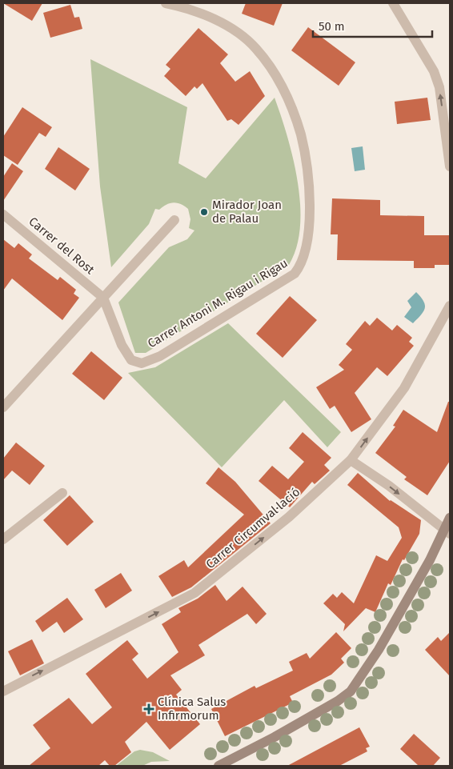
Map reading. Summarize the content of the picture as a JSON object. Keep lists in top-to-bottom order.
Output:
{
  "streets": {
    "street": ["Carrer del Rost", "Carrer Antoni M. Rigau i Rigau", "Carrer Circumval·lació"]
  },
  "crossings": [
    ["Carrer del Rost", "Carrer Antoni M. Rigau i Rigau"]
  ],
  "one_way": ["Carrer Circumval·lació"],
  "places": {
    "other": ["Mirador Joan de Palau"],
    "health": ["Clínica Salus Infirmorum"]
  },
  "scale_bar": "50 m"
}
